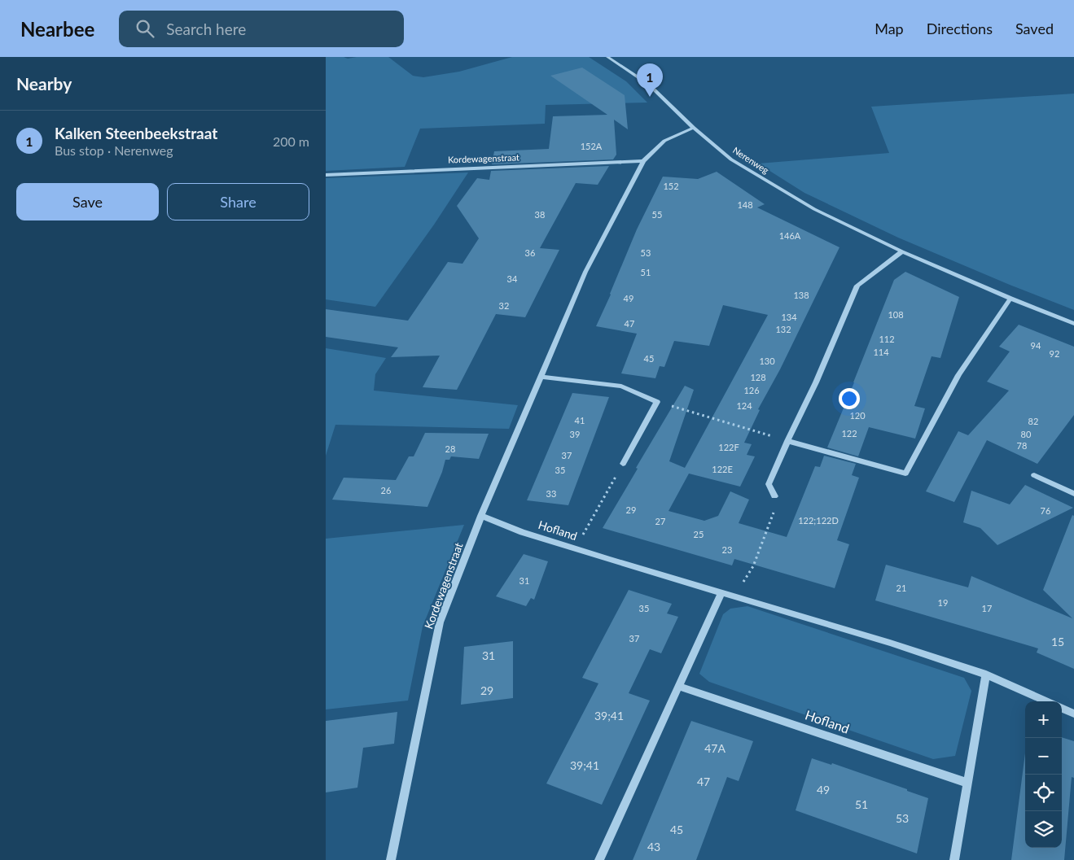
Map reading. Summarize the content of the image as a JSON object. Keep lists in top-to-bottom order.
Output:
{
  "streets": {
    "street": ["Kordewagenstraat", "Nerenweg", "Hofland"]
  },
  "crossings": [
    ["Kordewagenstraat", "Nerenweg"],
    ["Kordewagenstraat", "Hofland"]
  ],
  "house_numbers": [
    "152A",
    "152",
    "148",
    "38",
    "55",
    "146A",
    "36",
    "53",
    "51",
    "34",
    "138",
    "49",
    "32",
    "108",
    "134",
    "47",
    "132",
    "112",
    "94",
    "114",
    "92",
    "45",
    "130",
    "128",
    "126",
    "124",
    "120",
    "41",
    "82",
    "122",
    "39",
    "80",
    "78",
    "122F",
    "28",
    "37",
    "122E",
    "35",
    "26",
    "33",
    "29",
    "76",
    "122;122D",
    "27",
    "25",
    "23",
    "31",
    "21",
    "19",
    "35",
    "17",
    "37",
    "15",
    "31",
    "29",
    "39;41",
    "47A",
    "39;41",
    "47",
    "49",
    "51",
    "53",
    "45",
    "43"
  ],
  "page": {
    "header": "Nearbee",
    "search": "Search here",
    "nav": ["Map", "Directions", "Saved"],
    "heading": "Nearby",
    "pins": "1",
    "list": [
      {
        "mark": "1",
        "name": "Kalken Steenbeekstraat",
        "note": "Bus stop · Nerenweg",
        "value": "200 m"
      }
    ],
    "buttons": ["Save", "Share"],
    "map_buttons": ["+", "−"]
  }
}
